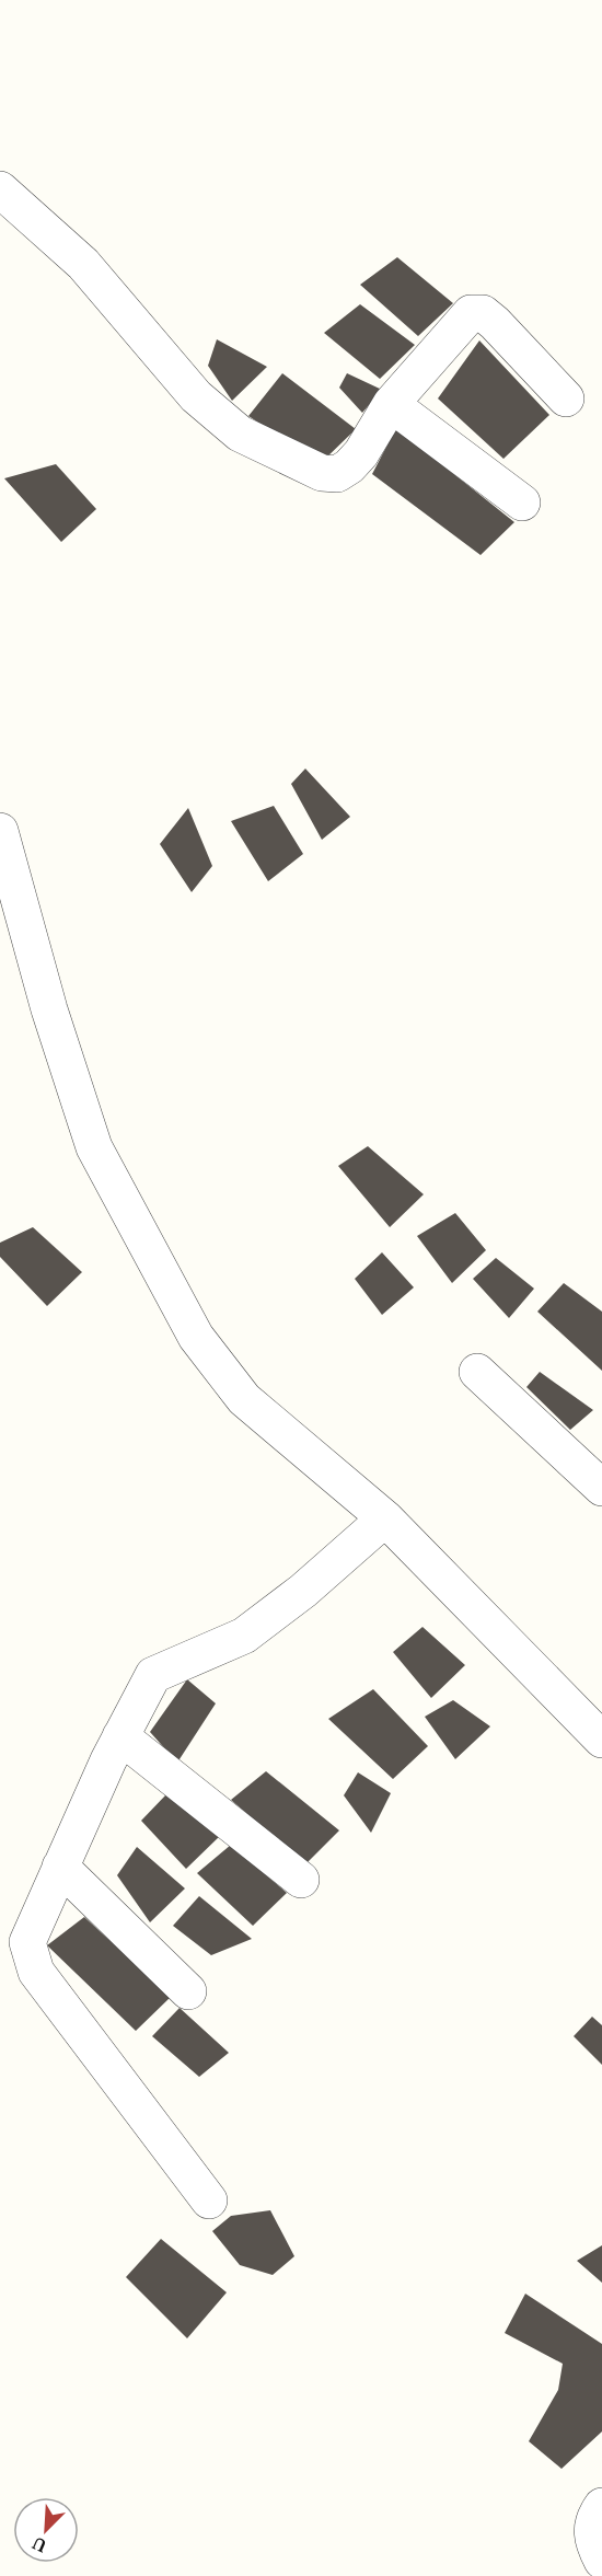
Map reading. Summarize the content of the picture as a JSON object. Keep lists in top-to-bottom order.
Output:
{
  "north": "bottom left"
}
